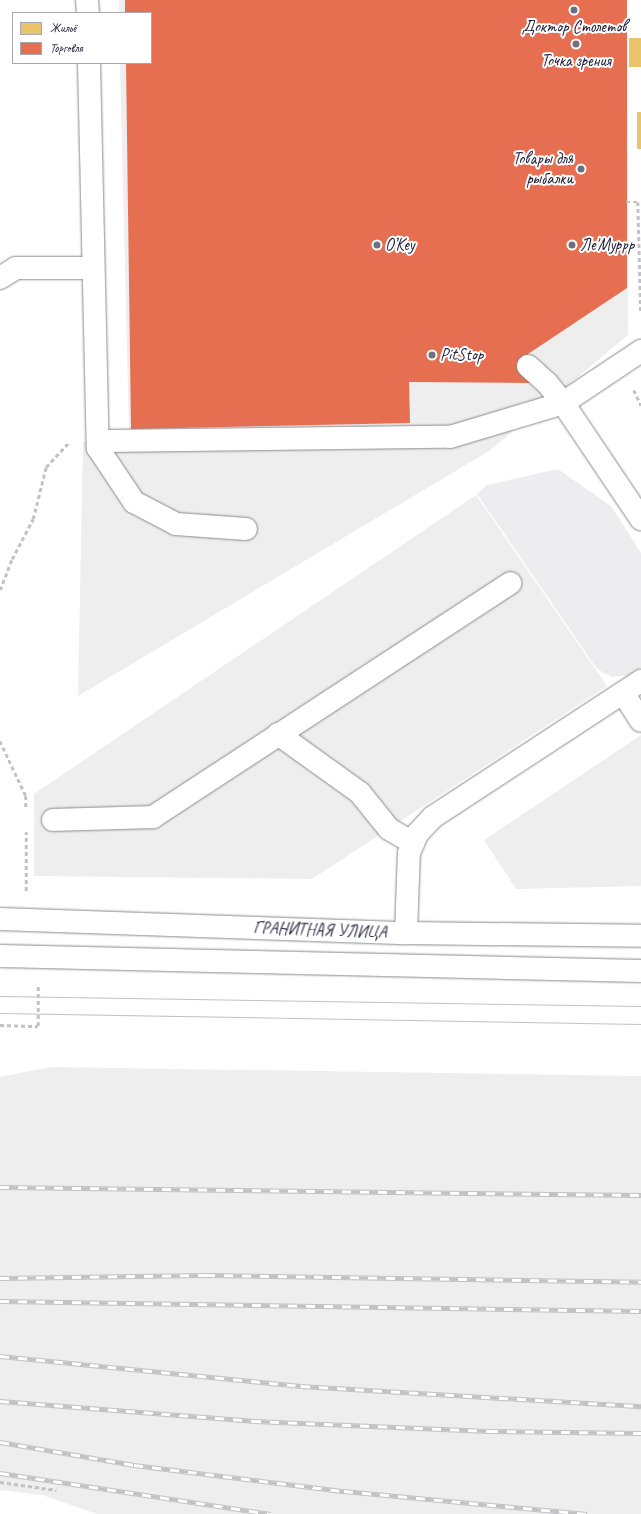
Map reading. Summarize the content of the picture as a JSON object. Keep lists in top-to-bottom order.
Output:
{
  "streets": {
    "street": ["ГРАНИТНАЯ УЛИЦА"]
  },
  "places": [
    "Доктор Столетов",
    "Точка зрения",
    "Товары для рыбалки",
    "O’Key",
    "Ле'Муррр",
    "PitStop"
  ],
  "legend": ["Жильё", "Торговля"]
}
